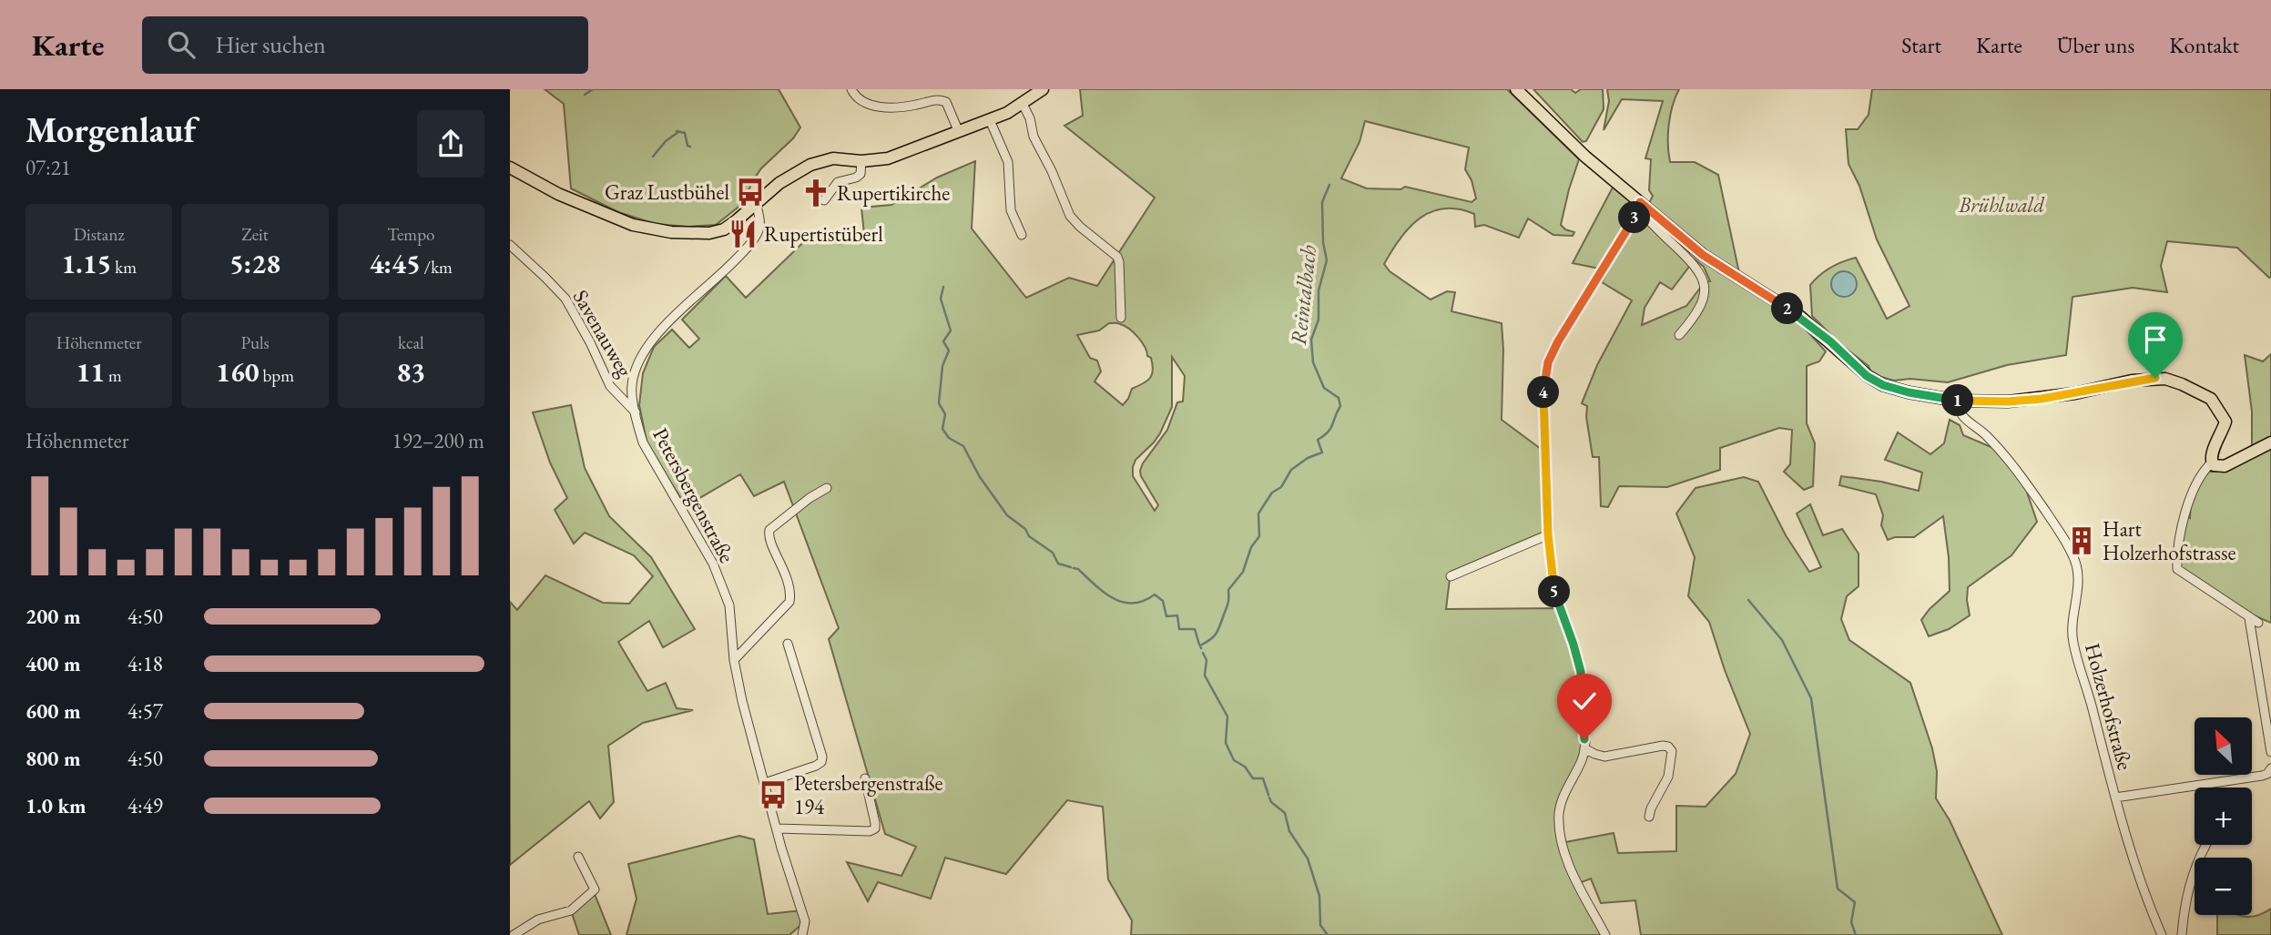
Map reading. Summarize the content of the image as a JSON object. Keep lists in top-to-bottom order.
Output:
{
  "streets": {
    "street": ["Savenauweg", "Petersbergenstraße", "Holzerhofstraße"]
  },
  "crossings": [
    ["Savenauweg", "Petersbergenstraße"]
  ],
  "water": ["Reintalbach"],
  "parks": ["Brühlwald"],
  "places": {
    "bus stop": ["Graz Lustbühel", "Petersbergenstraße 194"],
    "church": ["Rupertikirche"],
    "restaurant": ["Rupertistüberl"],
    "building": ["Hart Holzerhofstrasse"]
  },
  "north": "top left",
  "page": {
    "header": "Karte",
    "search": "Hier suchen",
    "nav": [
      "Start",
      "Karte",
      "Über uns",
      "Kontakt"
    ],
    "heading": ["Morgenlauf", "07:21"],
    "stats": [
      ["Distanz", "1.15 km"],
      ["Zeit", "5:28"],
      ["Tempo", "4:45 /km"],
      ["Höhenmeter", "11 m"],
      ["Puls", "160 bpm"],
      ["kcal", "83"]
    ],
    "pins": [
      "3",
      "2",
      "4",
      "1",
      "5"
    ],
    "chart": ["Höhenmeter", "192–200 m"],
    "list": [
      {
        "name": "200 m",
        "note": "4:50"
      },
      {
        "name": "400 m",
        "note": "4:18"
      },
      {
        "name": "600 m",
        "note": "4:57"
      },
      {
        "name": "800 m",
        "note": "4:50"
      },
      {
        "name": "1.0 km",
        "note": "4:49"
      }
    ],
    "map_buttons": ["+", "−"]
  }
}
